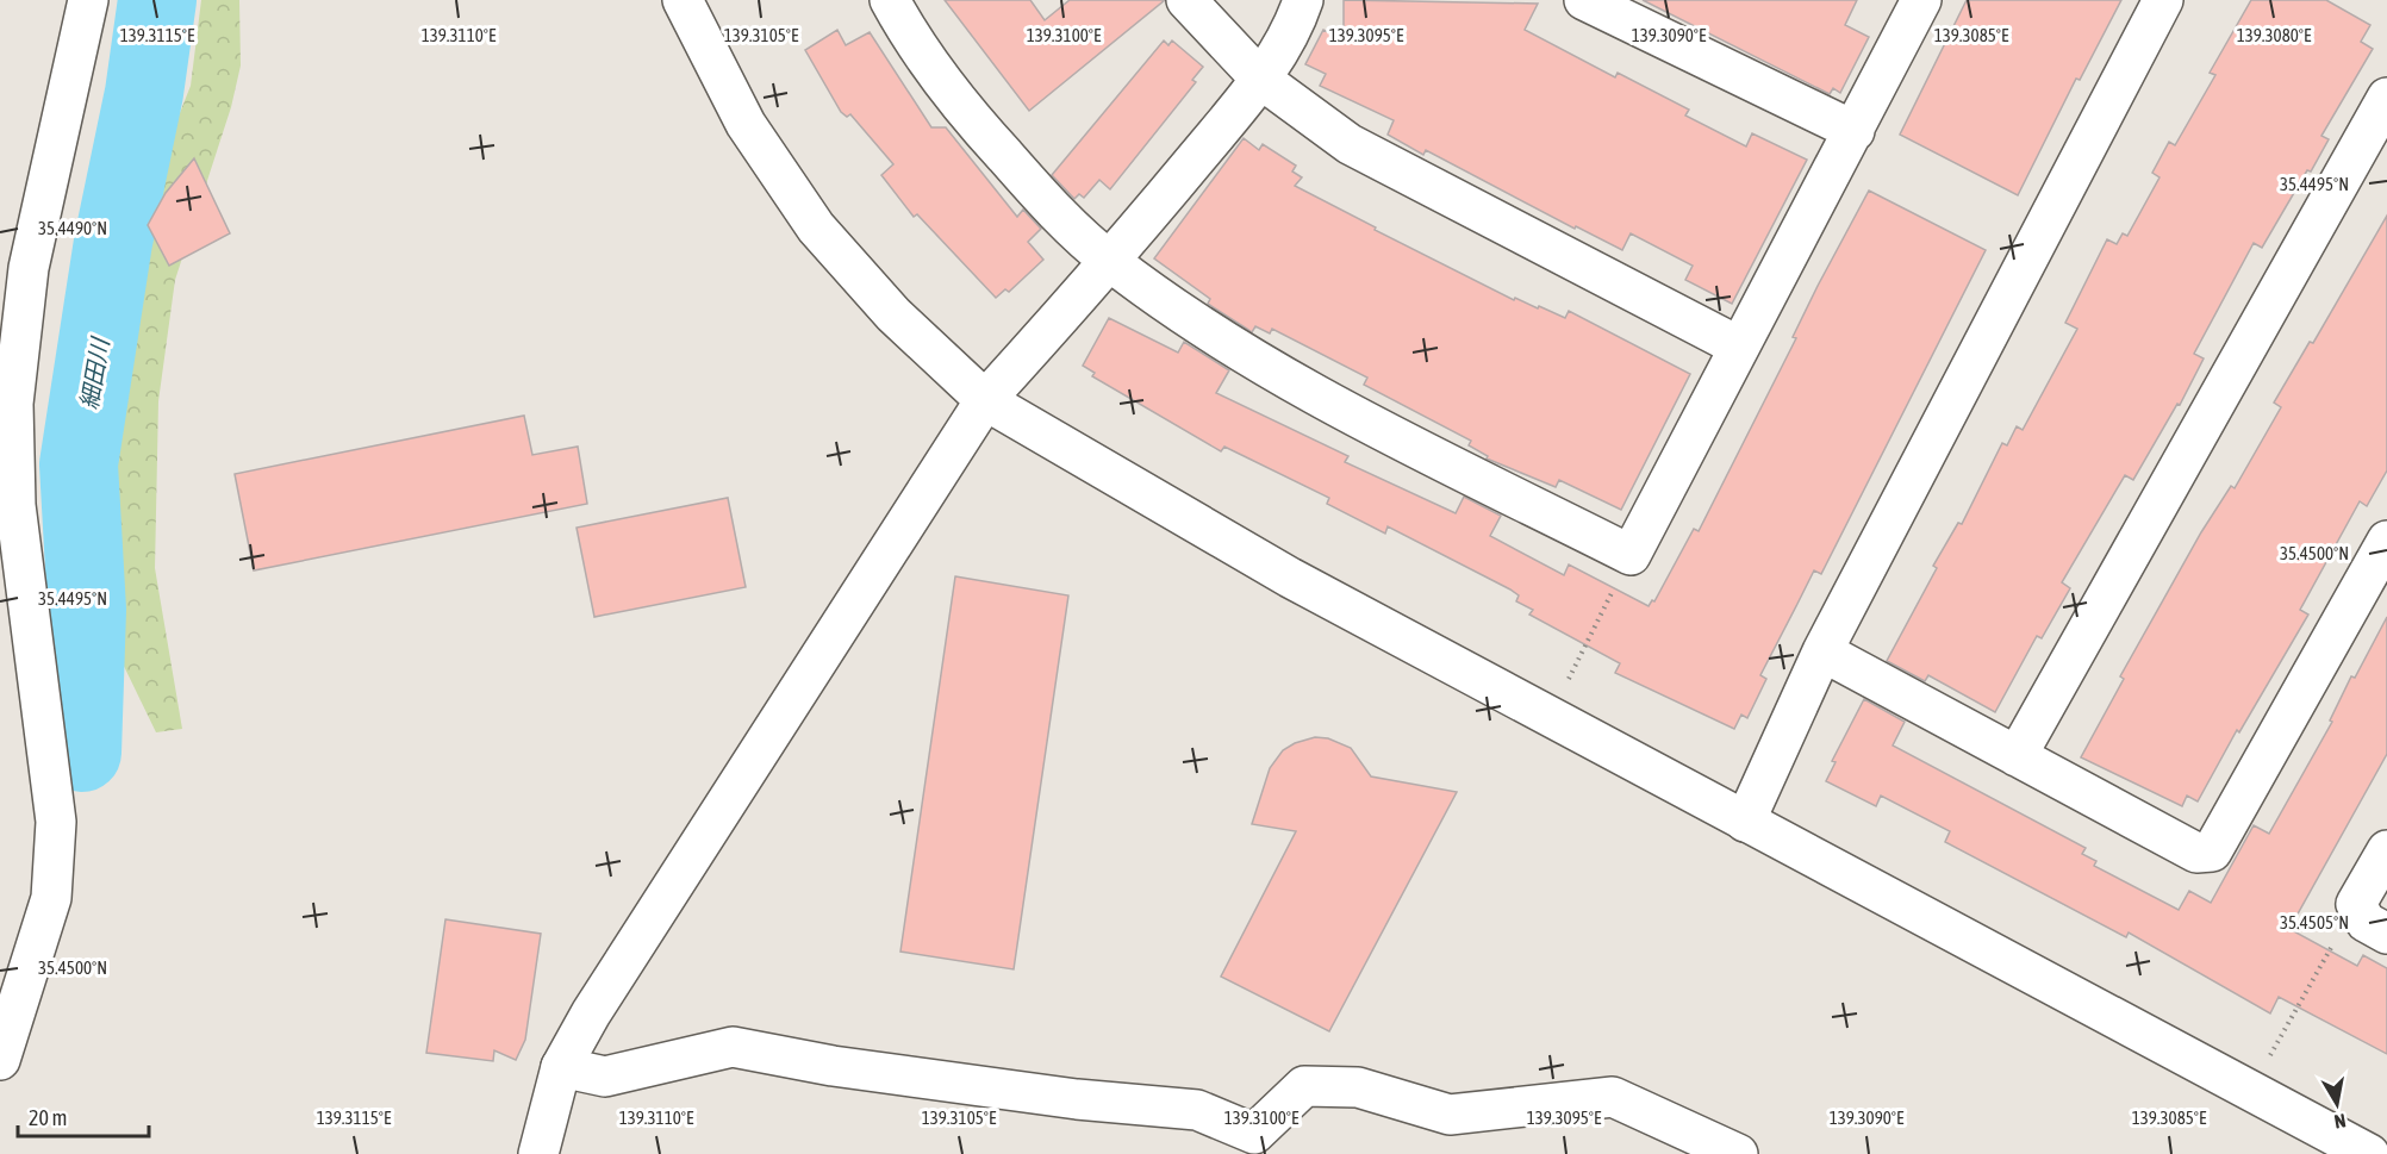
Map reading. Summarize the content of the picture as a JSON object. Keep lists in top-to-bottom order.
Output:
{
  "water": ["細田川"],
  "scale_bar": "20 m",
  "north": "bottom",
  "coordinates": [
    "139.3115°E",
    "139.3110°E",
    "139.3105°E",
    "139.3100°E",
    "139.3095°E",
    "139.3090°E",
    "139.3085°E",
    "139.3080°E",
    "35.4495°N",
    "35.4490°N",
    "35.4500°N",
    "35.4505°N"
  ]
}
